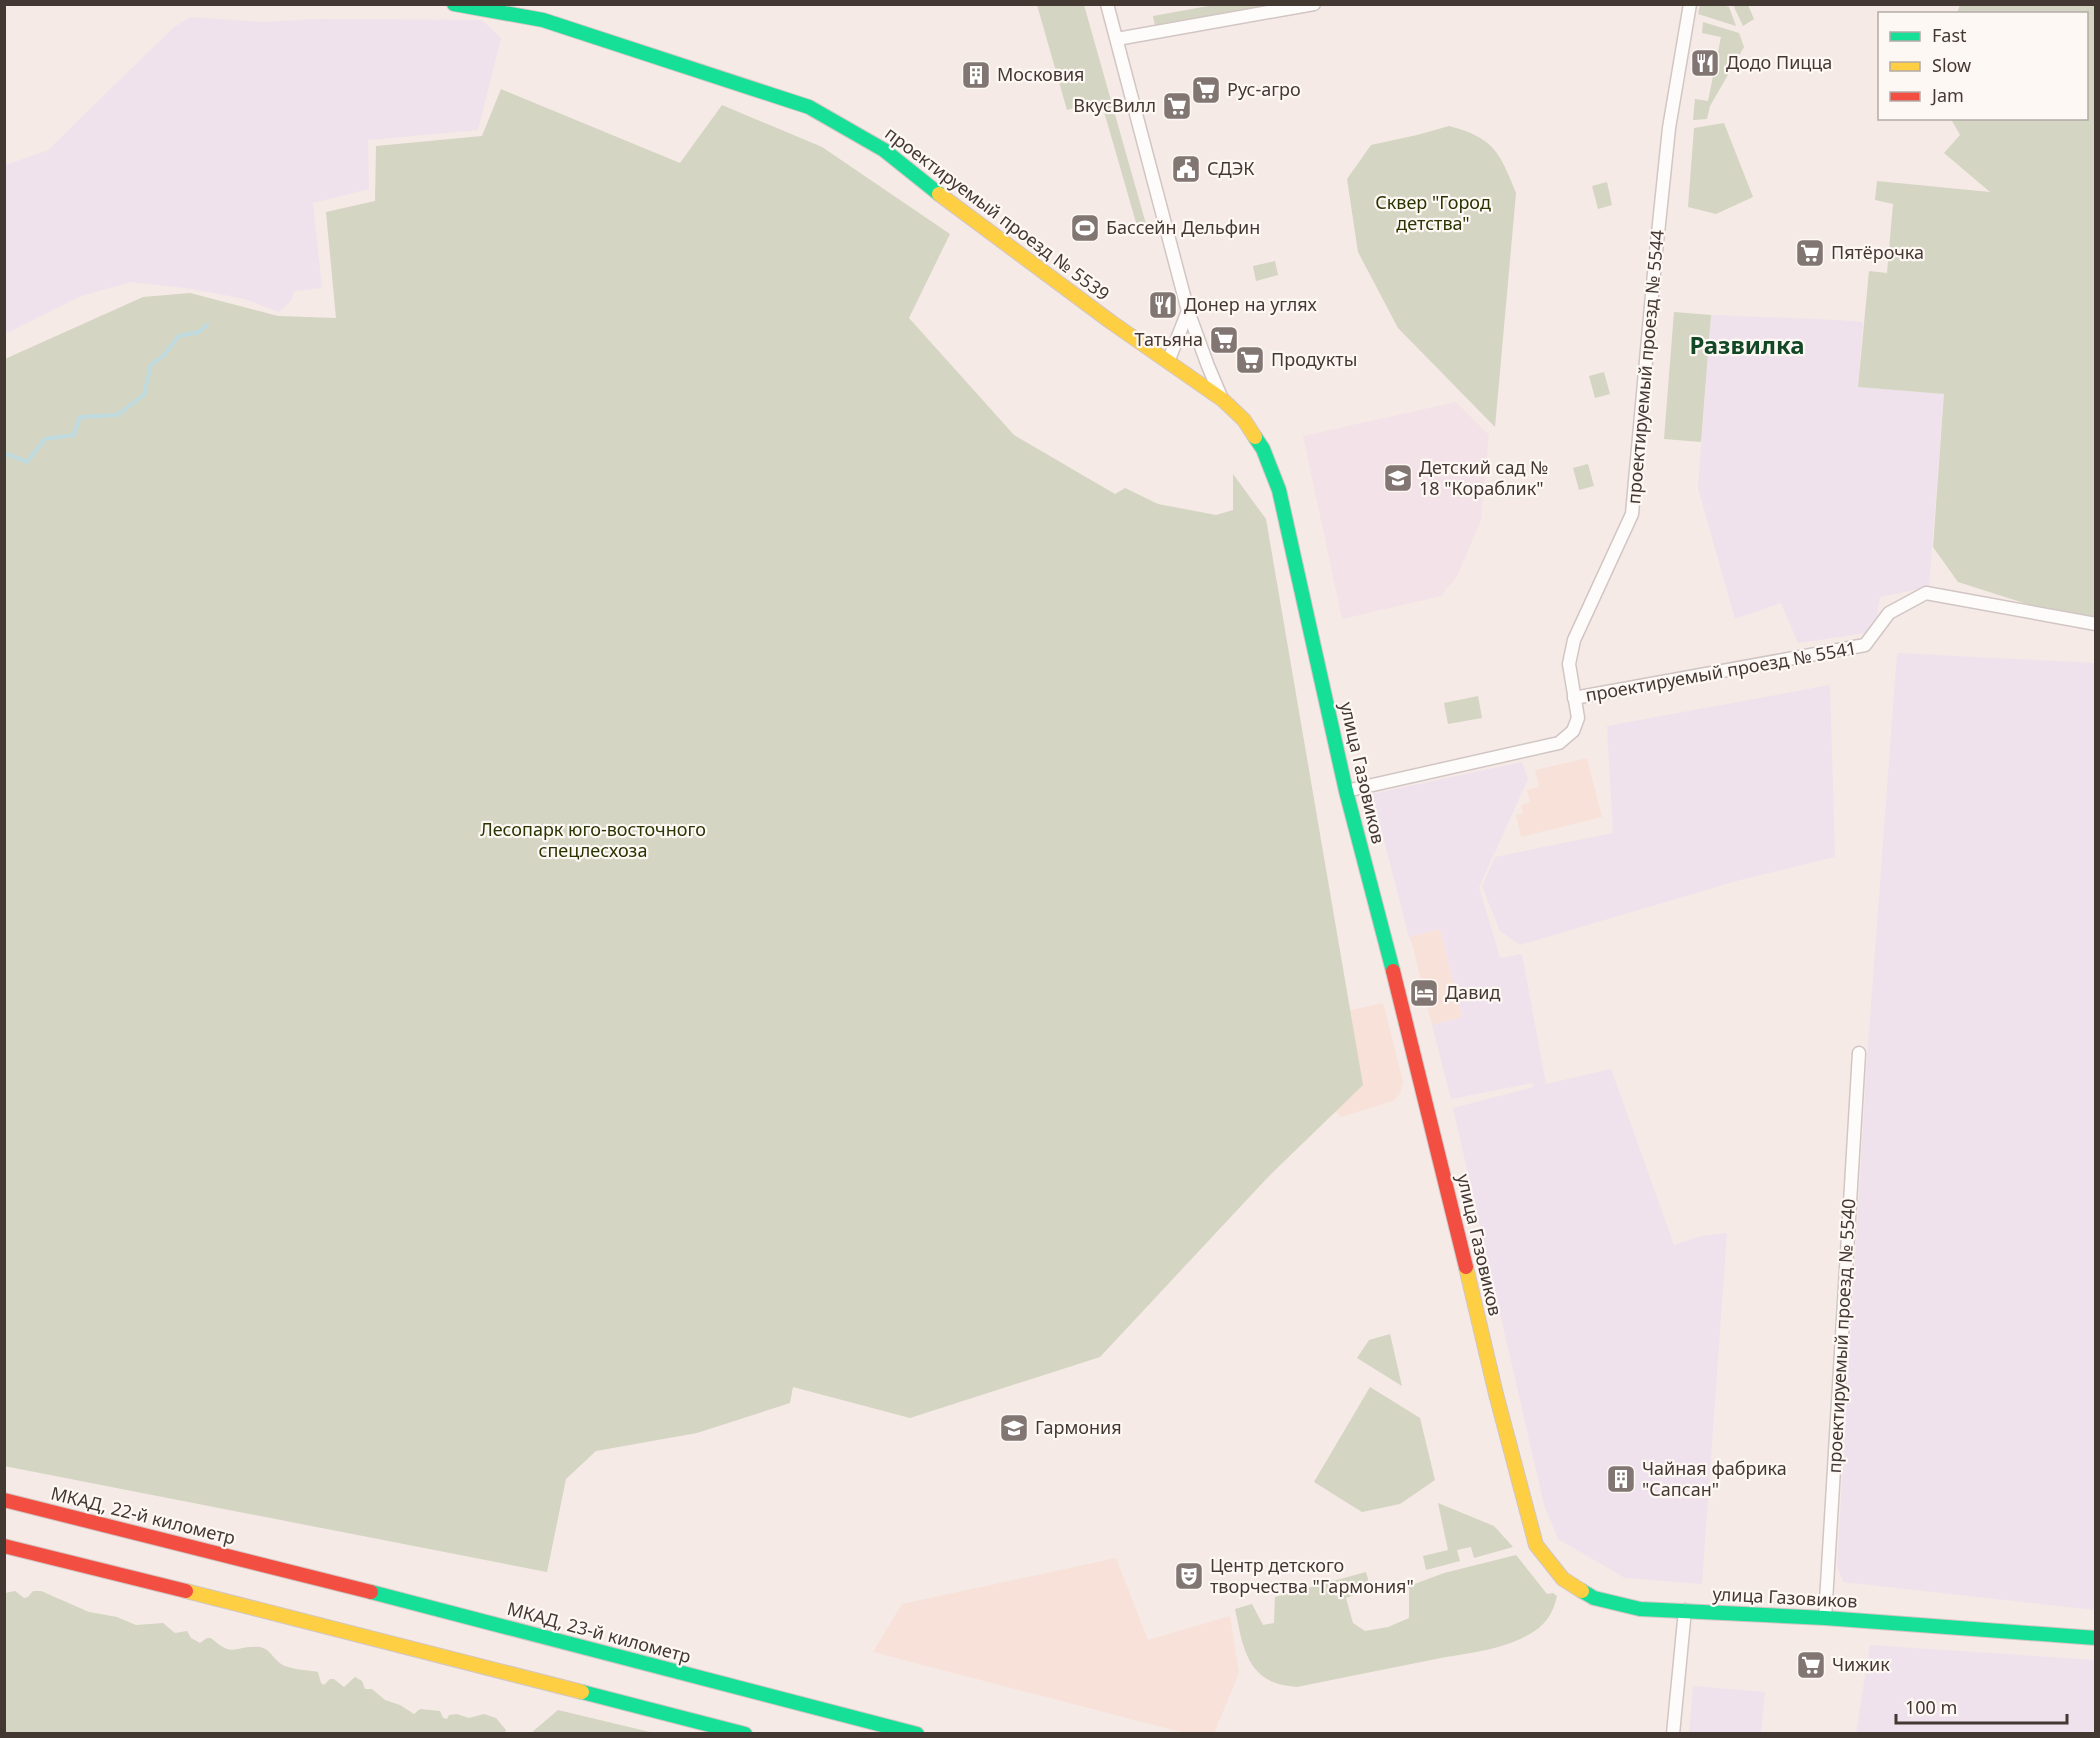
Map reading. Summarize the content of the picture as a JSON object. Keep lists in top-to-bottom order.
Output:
{
  "streets": {
    "main road": [
      "проектируемый проезд № 5539",
      "улица Газовиков",
      "МКАД, 22-й километр",
      "МКАД, 23-й километр"
    ],
    "street": ["проектируемый проезд № 5544", "проектируемый проезд № 5541", "проектируемый проезд № 5540"]
  },
  "crossings": [
    ["проектируемый проезд № 5539", "улица Газовиков"],
    ["проектируемый проезд № 5544", "проектируемый проезд № 5541"],
    ["проектируемый проезд № 5541", "улица Газовиков"],
    ["улица Газовиков", "проектируемый проезд № 5540"],
    ["МКАД, 22-й километр", "МКАД, 23-й километр"]
  ],
  "districts": ["Развилка"],
  "parks": ["Сквер \"Город детства\"", "Лесопарк юго-восточного спецлесхоза"],
  "places": {
    "restaurant": ["Додо Пицца", "Донер на углях"],
    "building": ["Московия", "Чайная фабрика \"Сапсан\""],
    "supermarket": [
      "Рус-агро",
      "ВкусВилл",
      "Пятёрочка",
      "Татьяна",
      "Продукты",
      "Чижик"
    ],
    "public building": ["СДЭК"],
    "sports": ["Бассейн Дельфин"],
    "school or university": ["Детский сад № 18 \"Кораблик\"", "Гармония"],
    "hotel": ["Давид"],
    "theatre": ["Центр детского творчества \"Гармония\""]
  },
  "legend": ["Fast", "Slow", "Jam"],
  "scale_bar": "100 m"
}
